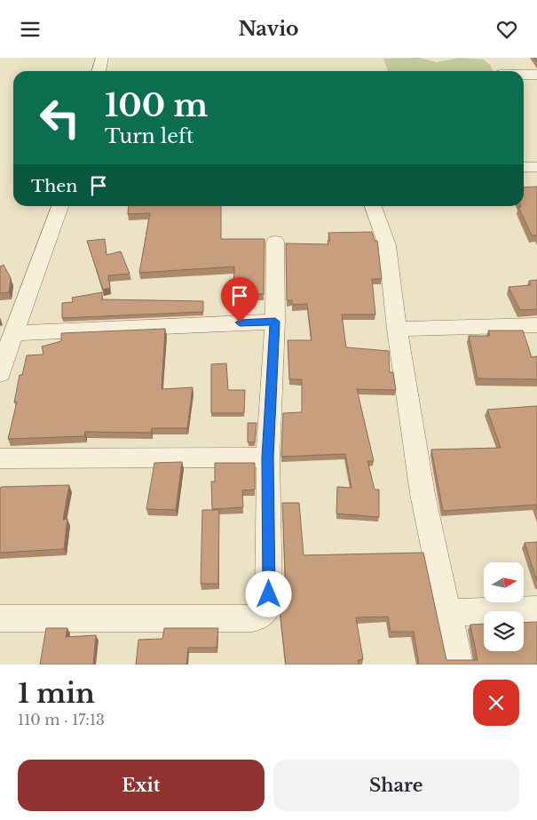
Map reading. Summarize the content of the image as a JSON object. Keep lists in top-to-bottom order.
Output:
{
  "north": "right",
  "page": {
    "header": "Navio",
    "turn": ["100 m", "Turn left"],
    "then": "Then",
    "heading": ["1 min", "110 m · 17:13"],
    "buttons": ["Exit", "Share"]
  }
}
